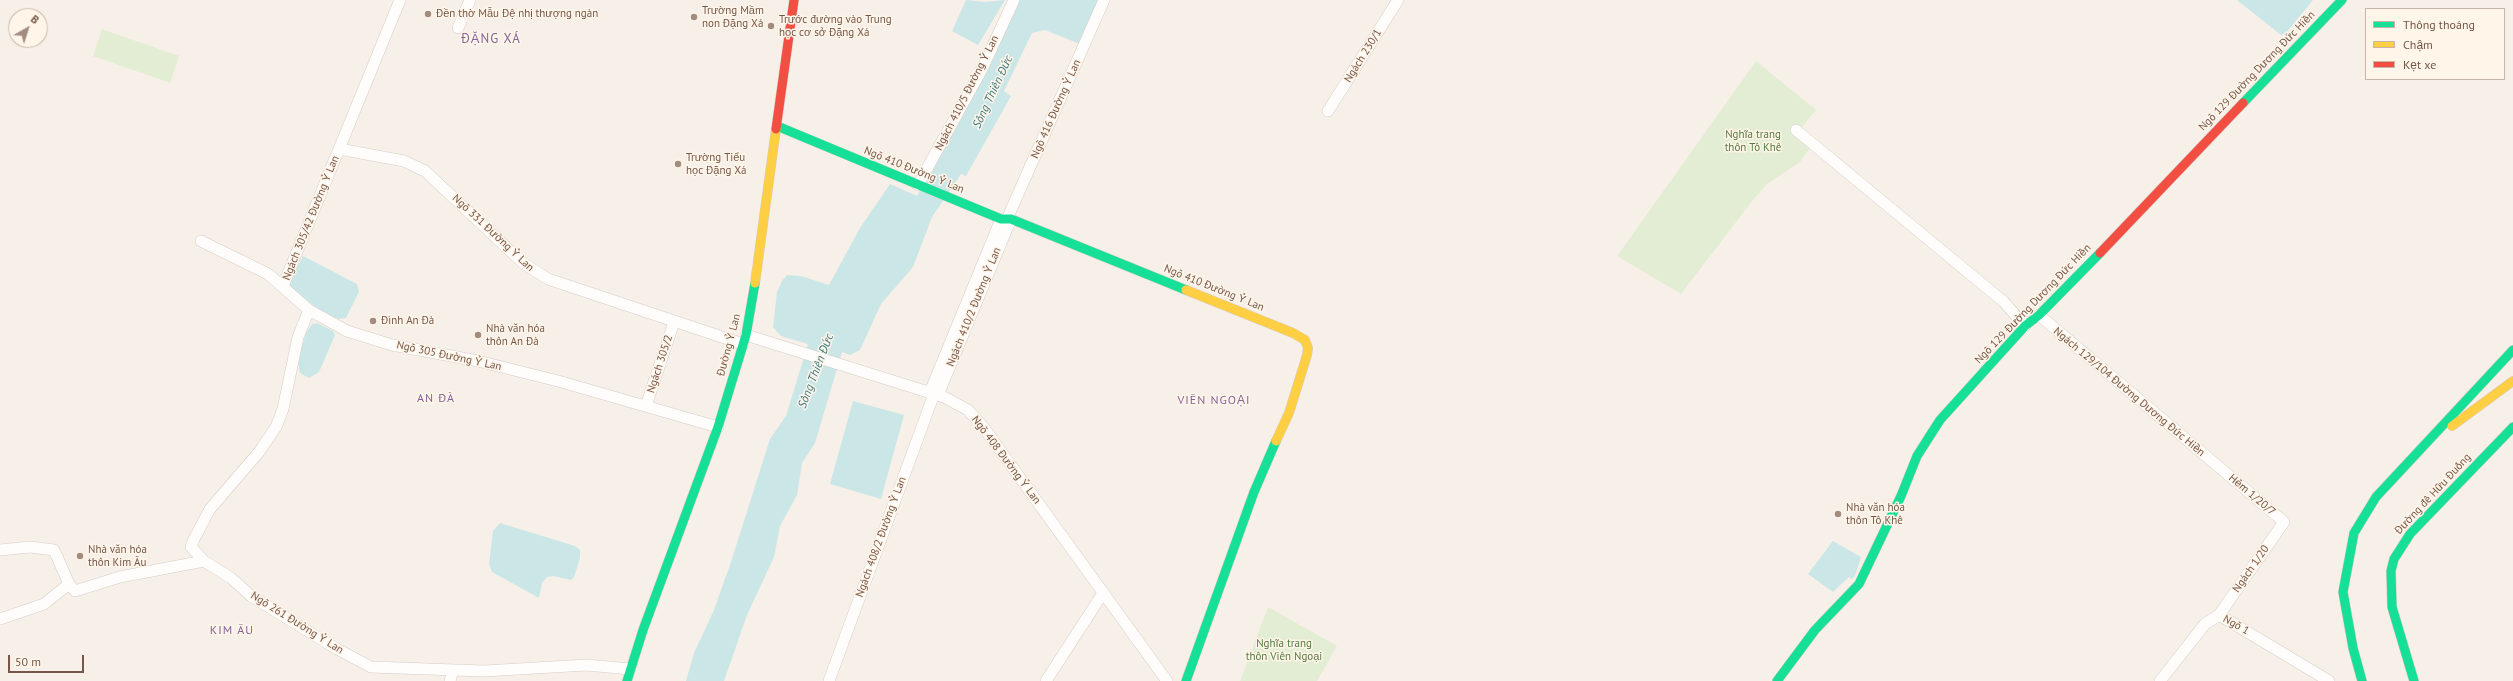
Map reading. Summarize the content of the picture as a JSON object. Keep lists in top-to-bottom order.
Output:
{
  "streets": {
    "street": [
      "Ngách 230/1",
      "Ngõ 129 Đường Dương Đức Hiền",
      "Ngách 410/5 Đường Ỷ Lan",
      "Ngõ 416 Đường Ỷ Lan",
      "Ngõ 410 Đường Ỷ Lan",
      "Ngách 305/42 Đường Ỷ Lan",
      "Ngõ 331 Đường Ỷ Lan",
      "Ngách 410/2 Đường Ỷ Lan",
      "Đường Ỷ Lan",
      "Ngõ 305 Đường Ỷ Lan",
      "Ngách 305/2",
      "Ngách 129/104 Đường Dương Đức Hiền",
      "Ngõ 408 Đường Ỷ Lan",
      "Đường đê Hữu Đuống",
      "Hẻm 1/20/7",
      "Ngách 408/2 Đường Ỷ Lan",
      "Ngách 1/20",
      "Ngõ 261 Đường Ỷ Lan",
      "Ngõ 1"
    ]
  },
  "crossings": [
    ["Ngõ 129 Đường Dương Đức Hiền", "Ngách 129/104 Đường Dương Đức Hiền"],
    ["Ngách 410/5 Đường Ỷ Lan", "Ngõ 410 Đường Ỷ Lan"],
    ["Ngõ 416 Đường Ỷ Lan", "Ngõ 410 Đường Ỷ Lan"],
    ["Ngõ 416 Đường Ỷ Lan", "Ngách 410/2 Đường Ỷ Lan"],
    ["Ngõ 410 Đường Ỷ Lan", "Ngách 410/2 Đường Ỷ Lan"],
    ["Ngõ 410 Đường Ỷ Lan", "Đường Ỷ Lan"],
    ["Ngách 305/42 Đường Ỷ Lan", "Ngõ 331 Đường Ỷ Lan"],
    ["Ngách 305/42 Đường Ỷ Lan", "Ngõ 305 Đường Ỷ Lan"],
    ["Ngõ 331 Đường Ỷ Lan", "Đường Ỷ Lan"],
    ["Ngõ 331 Đường Ỷ Lan", "Ngách 305/2"],
    ["Ngõ 331 Đường Ỷ Lan", "Ngõ 408 Đường Ỷ Lan"],
    ["Ngách 410/2 Đường Ỷ Lan", "Ngõ 408 Đường Ỷ Lan"],
    ["Ngách 410/2 Đường Ỷ Lan", "Ngách 408/2 Đường Ỷ Lan"],
    ["Đường Ỷ Lan", "Ngõ 305 Đường Ỷ Lan"],
    ["Đường Ỷ Lan", "Ngõ 408 Đường Ỷ Lan"],
    ["Đường Ỷ Lan", "Ngõ 261 Đường Ỷ Lan"],
    ["Ngõ 305 Đường Ỷ Lan", "Ngách 305/2"],
    ["Ngõ 305 Đường Ỷ Lan", "Ngõ 261 Đường Ỷ Lan"],
    ["Ngách 129/104 Đường Dương Đức Hiền", "Hẻm 1/20/7"],
    ["Ngõ 408 Đường Ỷ Lan", "Ngách 408/2 Đường Ỷ Lan"],
    ["Hẻm 1/20/7", "Ngách 1/20"],
    ["Ngách 1/20", "Ngõ 1"]
  ],
  "districts": [
    "ĐẶNG XÁ",
    "AN ĐÀ",
    "VIÊN NGOẠI",
    "KIM ÂU"
  ],
  "water": ["Sông Thiên Đức"],
  "parks": ["Nghĩa trang thôn Tô Khê", "Nghĩa trang thôn Viên Ngoại"],
  "places": [
    "Đền thờ Mẫu Đệ nhị thượng ngàn",
    "Trường Mầm non Đặng Xá",
    "Trước đường vào Trung học cơ sở Đặng Xá",
    "Trường Tiểu học Đặng Xá",
    "Đình An Đà",
    "Nhà văn hóa thôn An Đà",
    "Nhà văn hóa thôn Tô Khê",
    "Nhà văn hóa thôn Kim Âu"
  ],
  "legend": ["Thông thoáng", "Chậm", "Kẹt xe"],
  "scale_bar": "50 m",
  "north": "top right"
}
